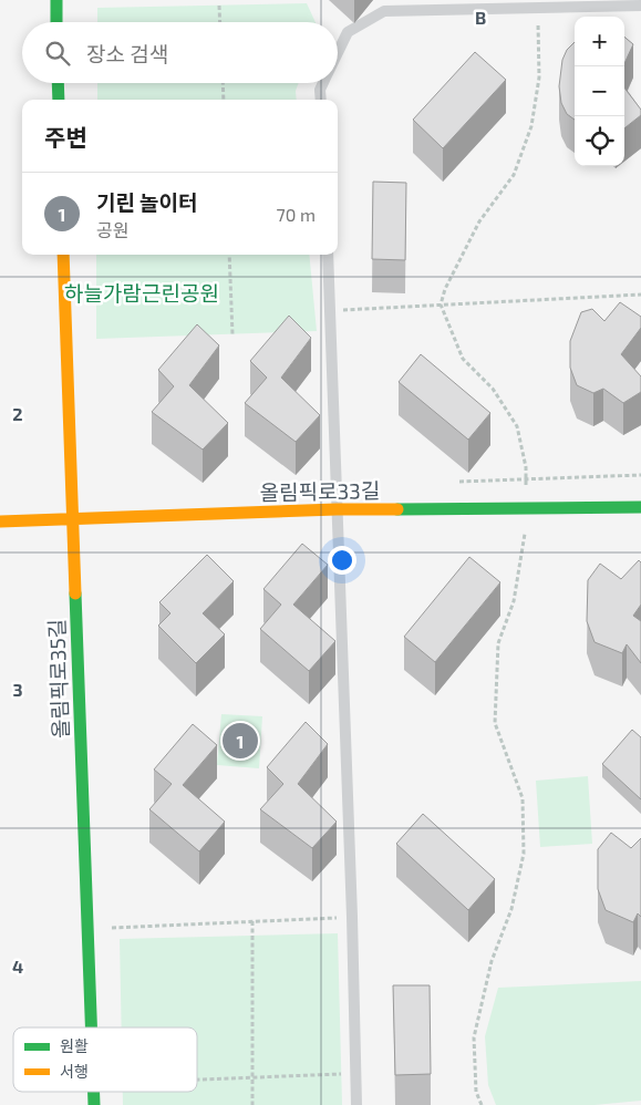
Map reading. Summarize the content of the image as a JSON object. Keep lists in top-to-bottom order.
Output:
{
  "streets": {
    "street": ["올림픽로33길", "올림픽로35길"]
  },
  "crossings": [
    ["올림픽로33길", "올림픽로35길"]
  ],
  "parks": ["하늘가람근린공원"],
  "legend": ["원활", "서행"],
  "page": {
    "map_buttons": ["+", "−"],
    "search": "장소 검색",
    "heading": "주변",
    "list": [
      {
        "mark": "1",
        "name": "기린 놀이터",
        "note": "공원",
        "value": "70 m"
      }
    ],
    "pins": "1"
  },
  "grid": {
    "columns": ["B"],
    "rows": ["2", "3", "4"]
  }
}
